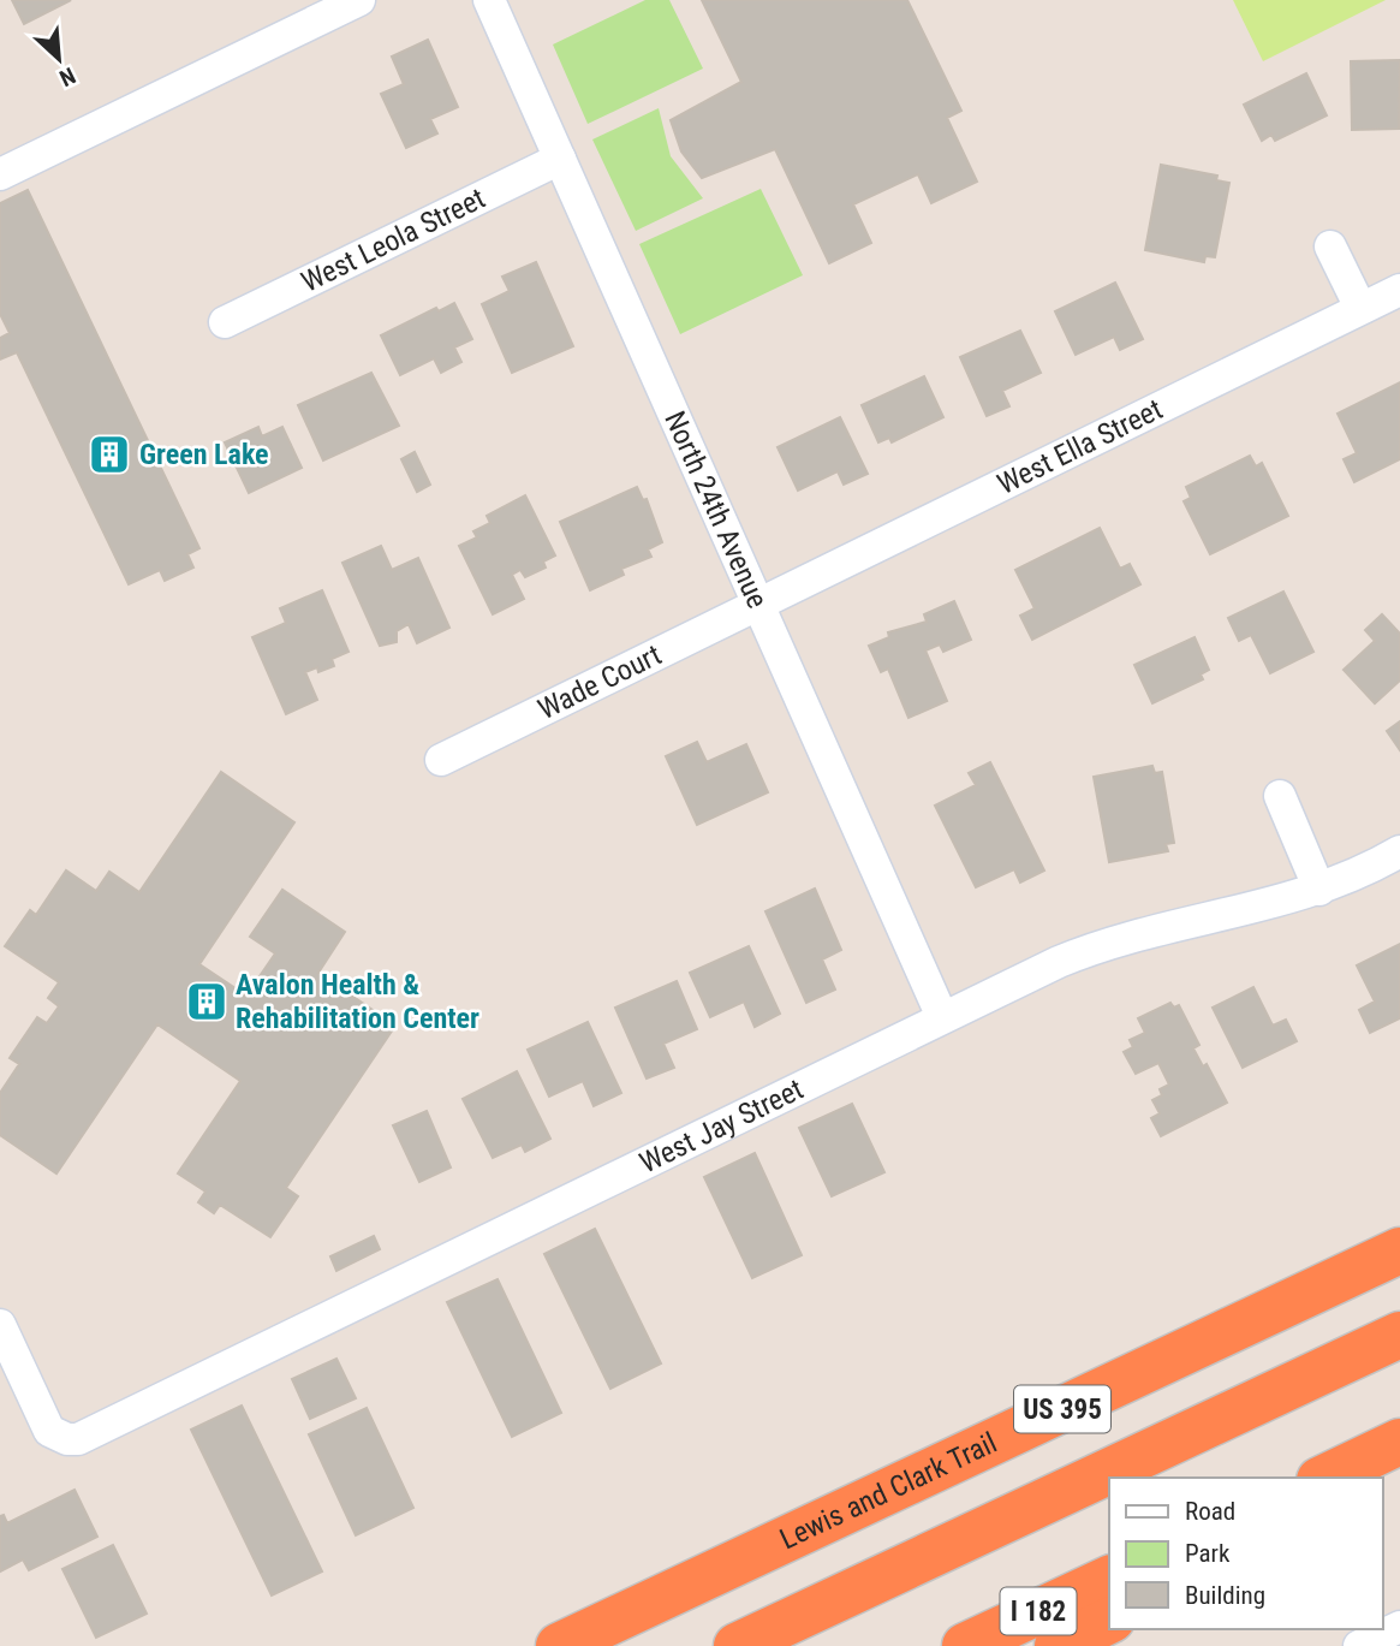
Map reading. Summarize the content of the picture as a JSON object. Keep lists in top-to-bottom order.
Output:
{
  "streets": {
    "highway": ["US 395", "Lewis and Clark Trail", "I 182"],
    "street": [
      "West Leola Street",
      "West Ella Street",
      "North 24th Avenue",
      "Wade Court",
      "West Jay Street"
    ]
  },
  "crossings": [
    ["West Leola Street", "North 24th Avenue"],
    ["West Ella Street", "North 24th Avenue"],
    ["West Ella Street", "Wade Court"],
    ["North 24th Avenue", "Wade Court"],
    ["North 24th Avenue", "West Jay Street"]
  ],
  "places": {
    "building": ["Green Lake", "Avalon Health & Rehabilitation Center"]
  },
  "legend": ["Road", "Park", "Building"],
  "north": "bottom right"
}
